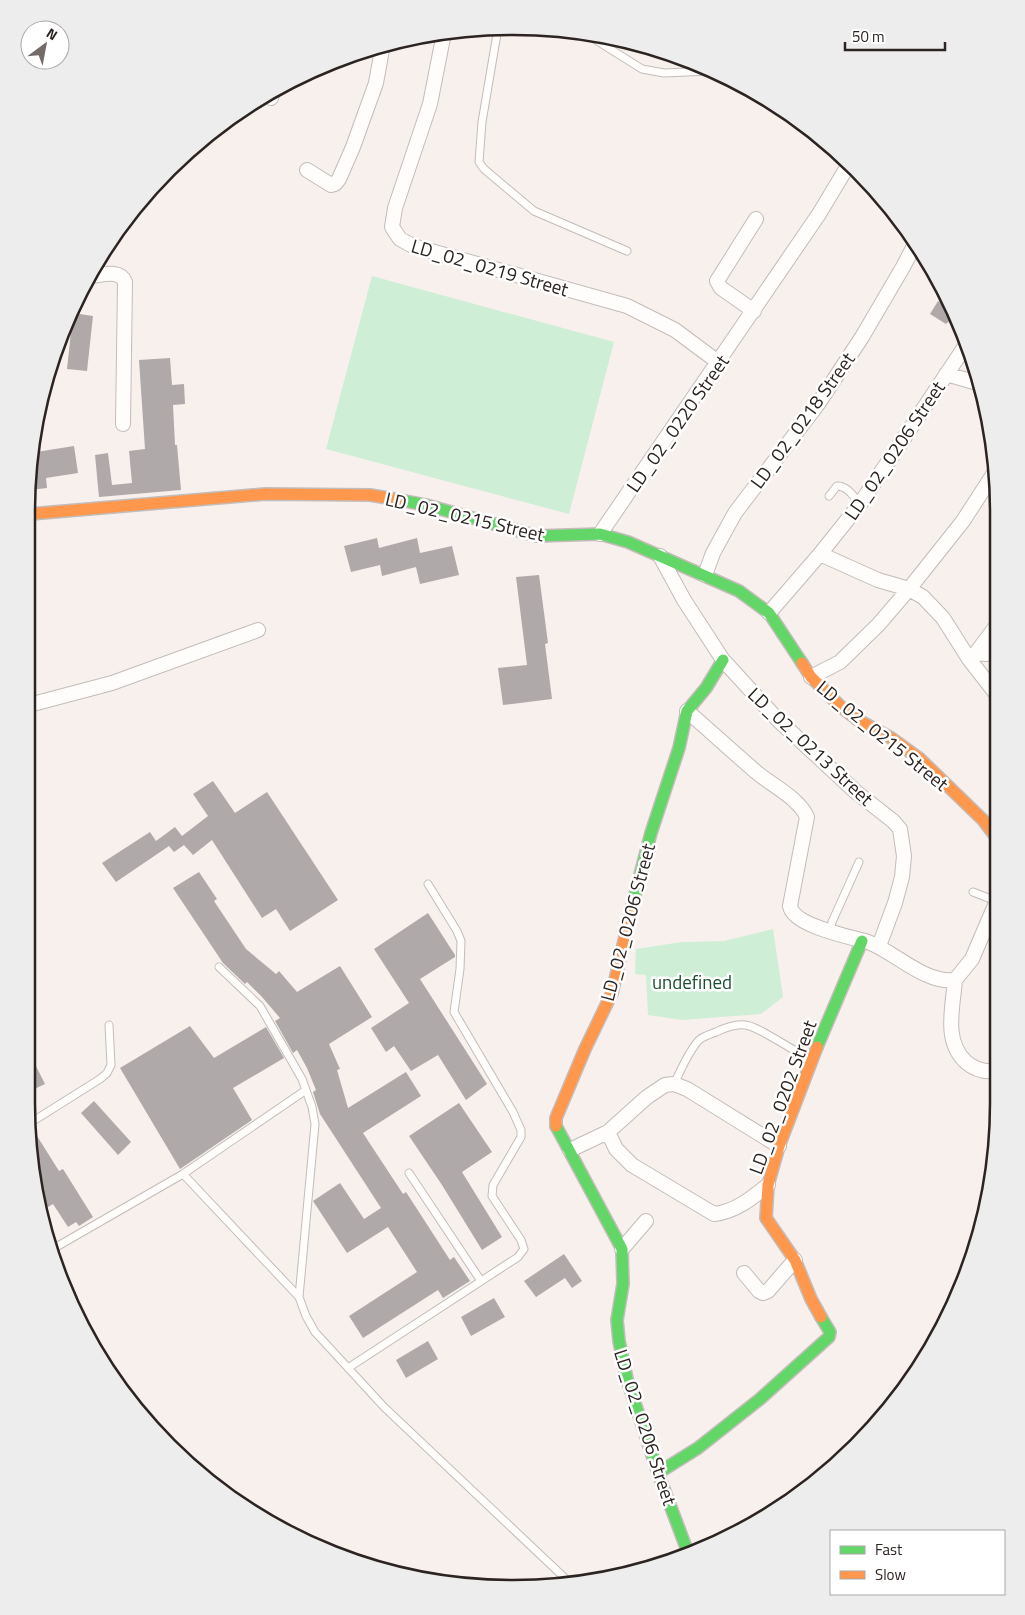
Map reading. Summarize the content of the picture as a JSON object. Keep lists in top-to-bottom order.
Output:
{
  "streets": {
    "street": [
      "LD_02_0219 Street",
      "LD_02_0218 Street",
      "LD_02_0220 Street",
      "LD_02_0206 Street",
      "LD_02_0215 Street",
      "LD_02_0213 Street",
      "LD_02_0202 Street"
    ]
  },
  "crossings": [
    ["LD_02_0219 Street", "LD_02_0220 Street"],
    ["LD_02_0218 Street", "LD_02_0215 Street"],
    ["LD_02_0220 Street", "LD_02_0215 Street"],
    ["LD_02_0206 Street", "LD_02_0215 Street"],
    ["LD_02_0206 Street", "LD_02_0202 Street"],
    ["LD_02_0215 Street", "LD_02_0213 Street"]
  ],
  "parks": ["undefined"],
  "legend": ["Fast", "Slow"],
  "scale_bar": "50 m",
  "north": "top right"
}
